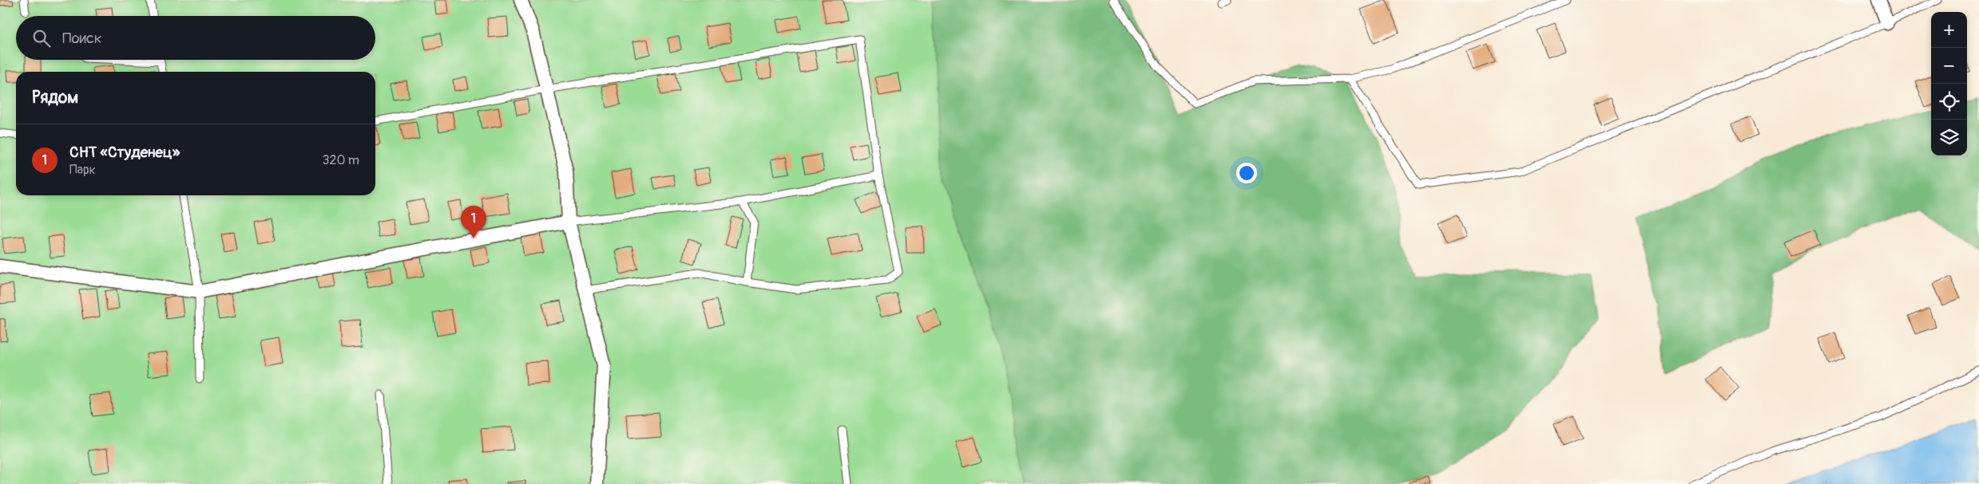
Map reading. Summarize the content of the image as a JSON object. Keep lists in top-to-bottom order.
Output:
{
  "page": {
    "map_buttons": ["+", "−"],
    "search": "Поиск",
    "heading": "Рядом",
    "list": [
      {
        "mark": "1",
        "name": "СНТ «Студенец»",
        "note": "Парк",
        "value": "320 m"
      }
    ],
    "pins": "1"
  }
}
